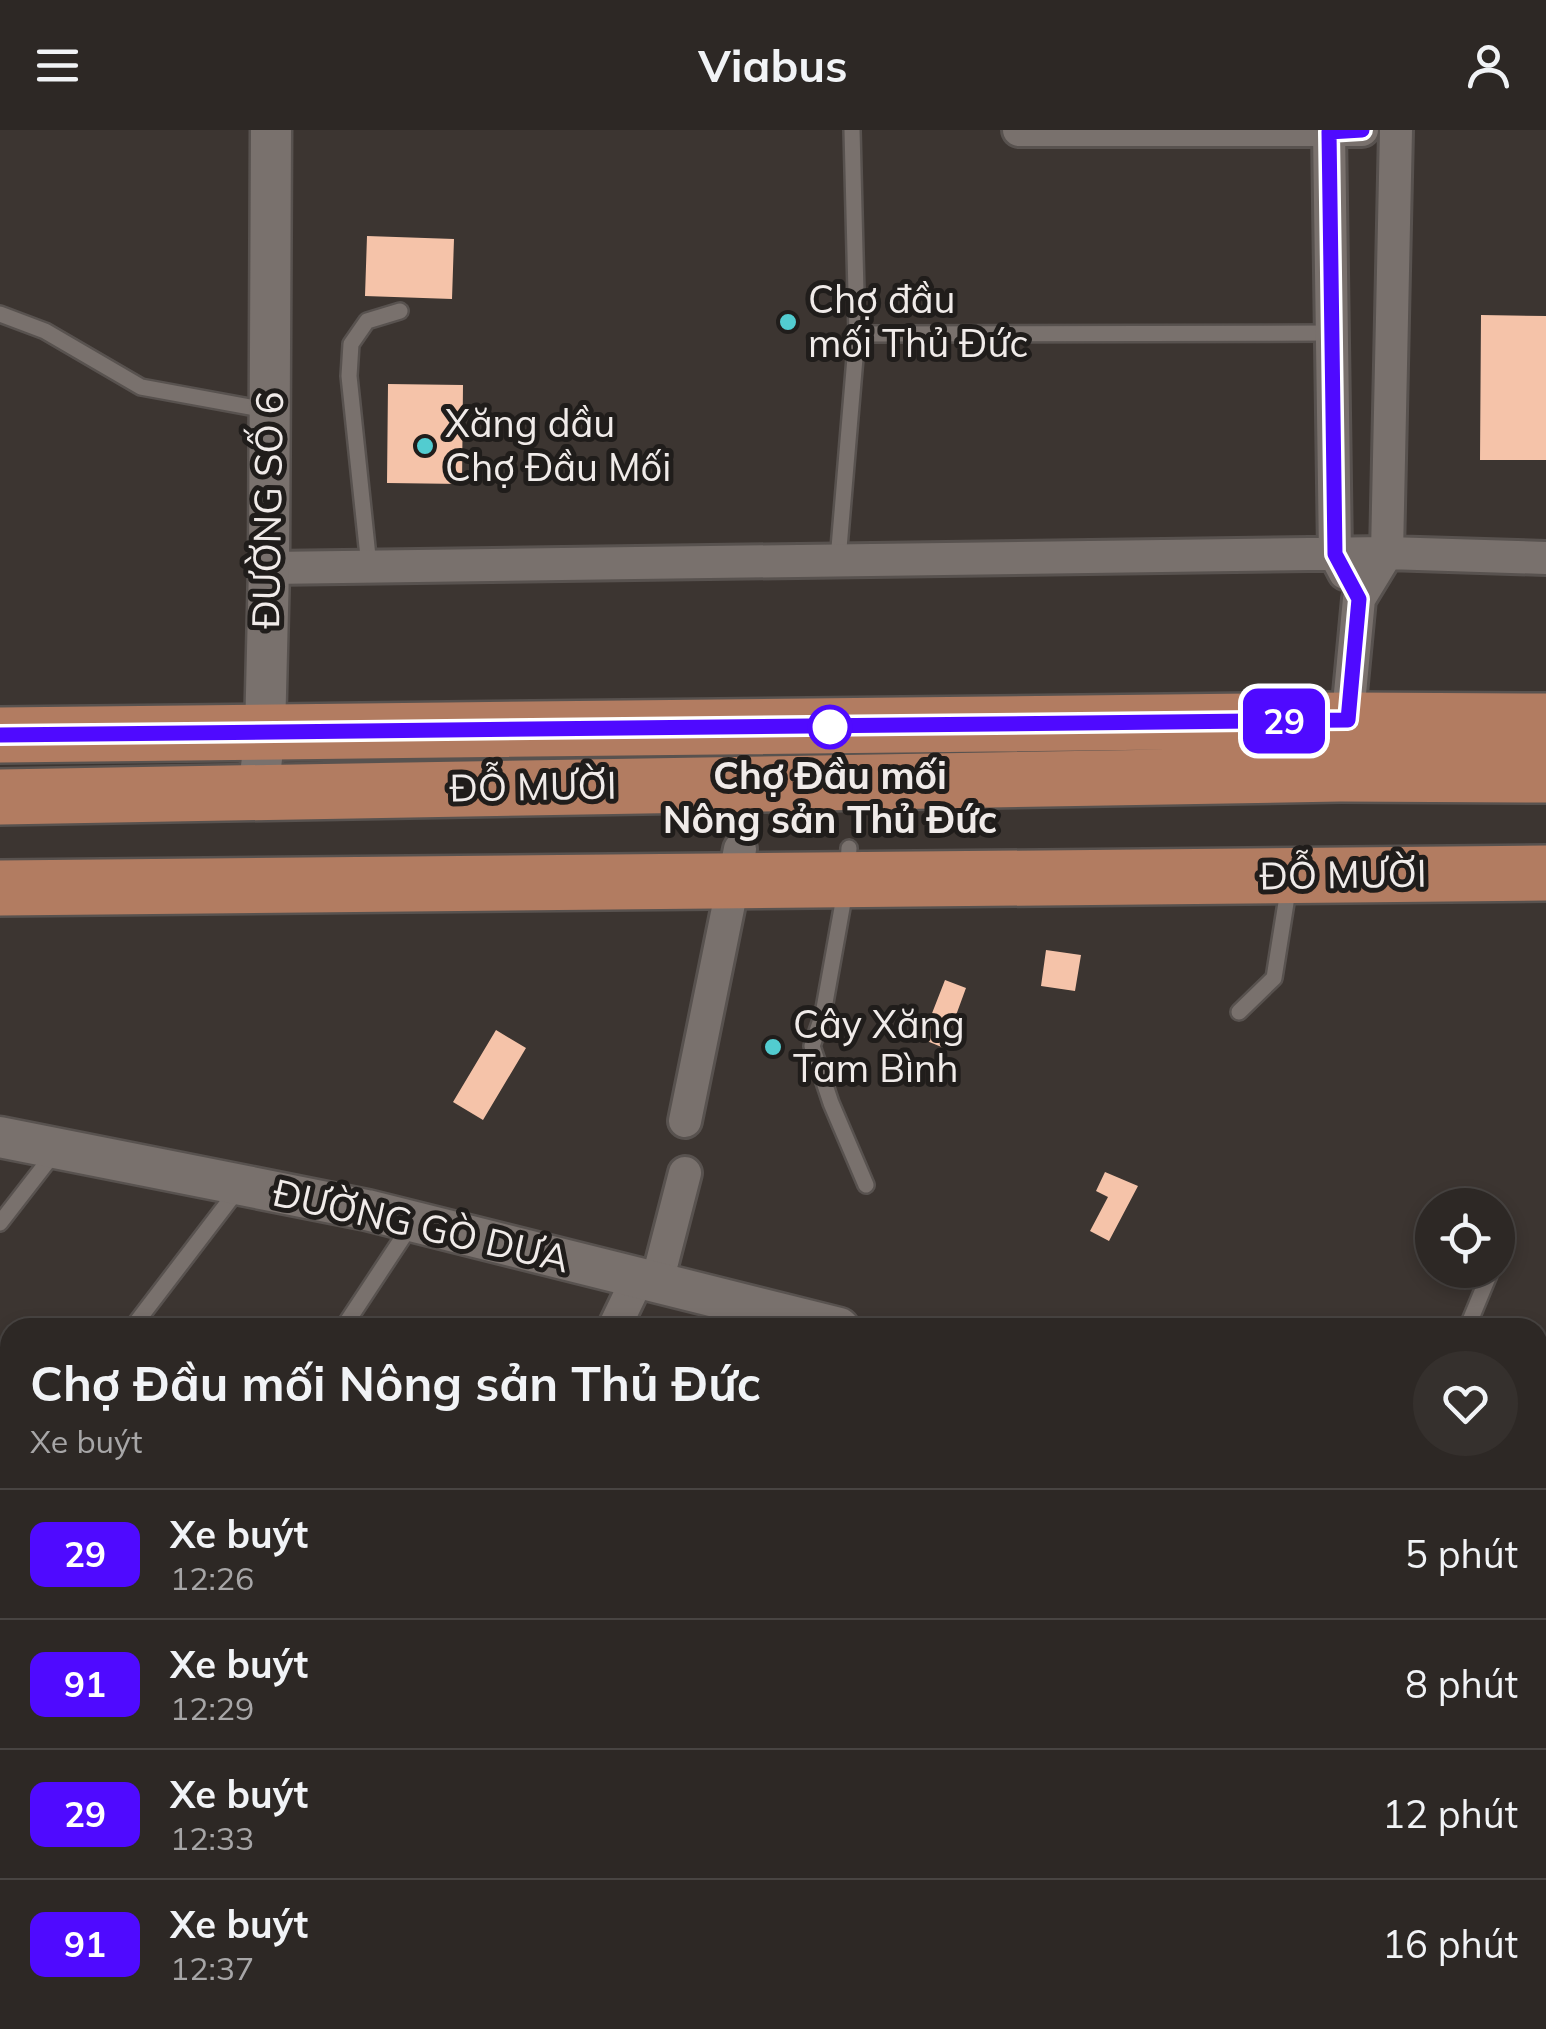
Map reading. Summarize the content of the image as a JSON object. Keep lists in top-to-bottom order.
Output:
{
  "streets": {
    "highway": ["ĐỖ MƯỜI"],
    "street": ["ĐƯỜNG SỐ 6", "ĐƯỜNG GÒ DƯA"]
  },
  "crossings": [
    ["ĐƯỜNG SỐ 6", "ĐỖ MƯỜI"]
  ],
  "places": [
    "Chợ đầu mối Thủ Đức",
    "Xăng dầu Chợ Đầu Mối",
    "Chợ Đầu mối Nông sản Thủ Đức",
    "Cây Xăng Tam Bình"
  ],
  "lines": ["bus line 29"],
  "page": {
    "header": "Viabus",
    "on_map": "29",
    "heading": ["Chợ Đầu mối Nông sản Thủ Đức", "Xe buýt"],
    "list": [
      {
        "mark": "29",
        "name": "Xe buýt",
        "note": "12:26",
        "value": "5 phút"
      },
      {
        "mark": "91",
        "name": "Xe buýt",
        "note": "12:29",
        "value": "8 phút"
      },
      {
        "mark": "29",
        "name": "Xe buýt",
        "note": "12:33",
        "value": "12 phút"
      },
      {
        "mark": "91",
        "name": "Xe buýt",
        "note": "12:37",
        "value": "16 phút"
      }
    ]
  }
}
